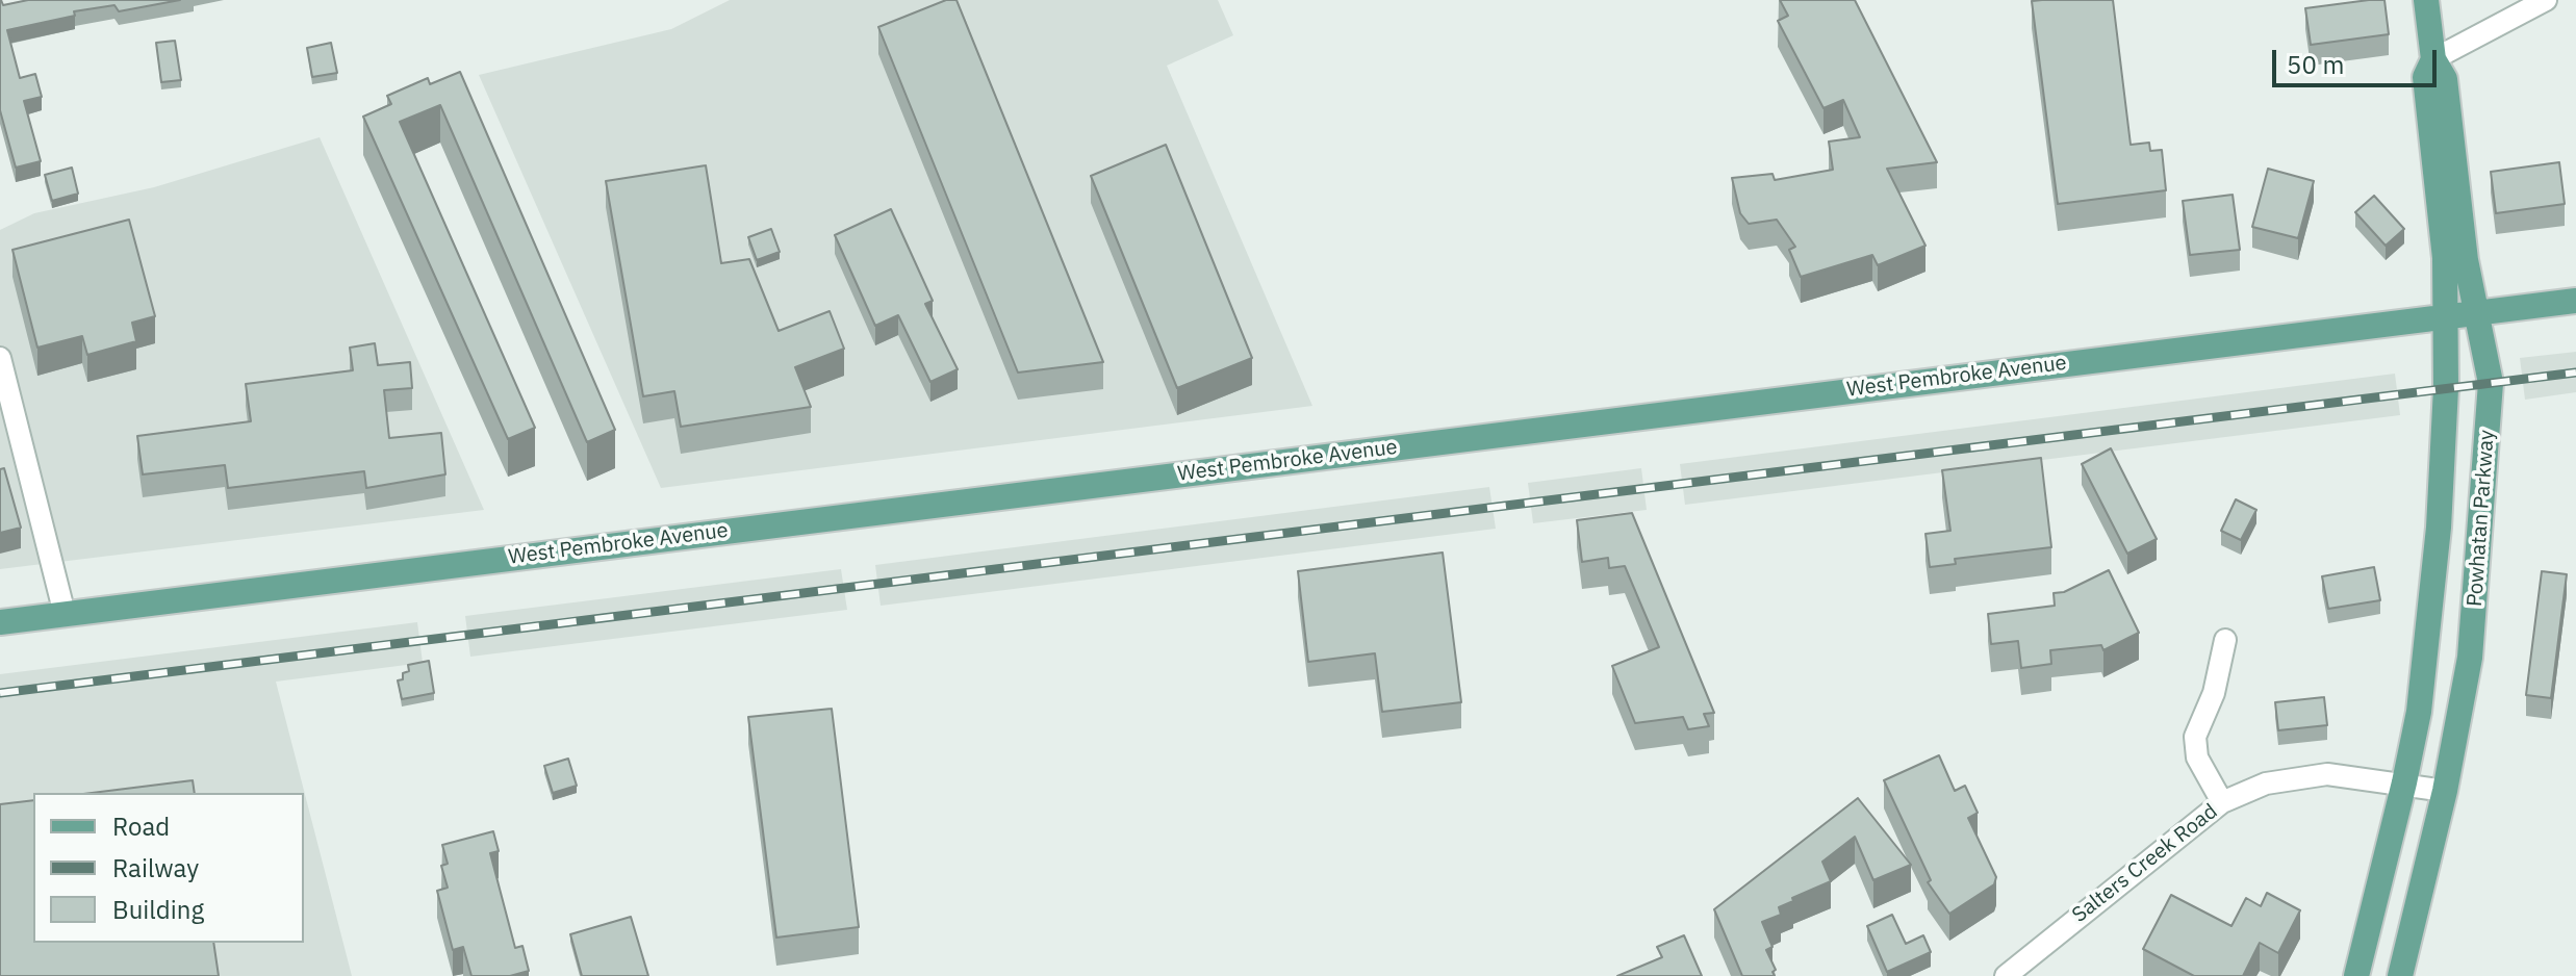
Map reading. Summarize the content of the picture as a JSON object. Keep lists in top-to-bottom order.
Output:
{
  "streets": {
    "main road": ["West Pembroke Avenue", "Powhatan Parkway"],
    "street": ["Salters Creek Road"]
  },
  "crossings": [
    ["West Pembroke Avenue", "Powhatan Parkway"],
    ["Powhatan Parkway", "Salters Creek Road"]
  ],
  "legend": ["Road", "Railway", "Building"],
  "scale_bar": "50 m"
}
